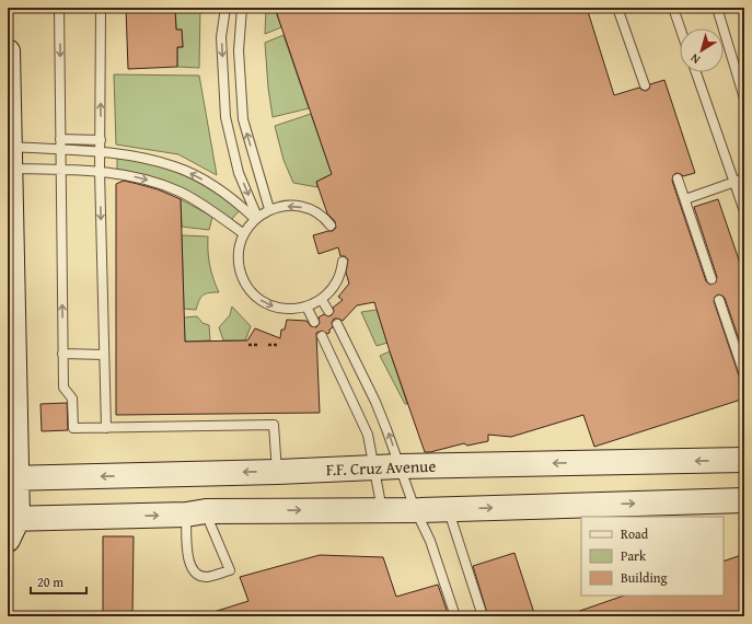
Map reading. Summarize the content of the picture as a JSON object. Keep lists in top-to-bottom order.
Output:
{
  "streets": {
    "street": ["F.F. Cruz Avenue"]
  },
  "legend": ["Road", "Park", "Building"],
  "scale_bar": "20 m",
  "north": "bottom left"
}
